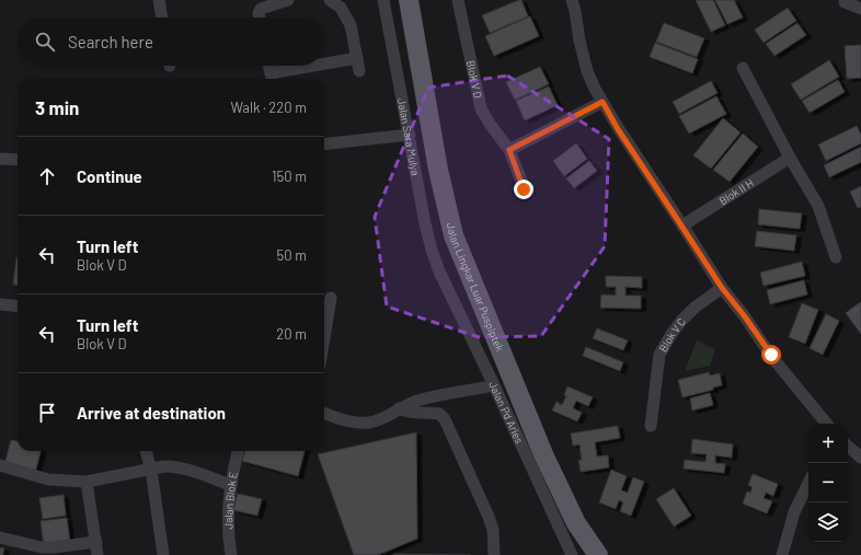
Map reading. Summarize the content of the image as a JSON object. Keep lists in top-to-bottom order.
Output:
{
  "streets": {
    "main road": ["Jalan Lingkar Luar Puspiptek"],
    "street": [
      "Blok V D",
      "Jalan Sara Mulya",
      "Blok II H",
      "Blok V C",
      "Jalan Pd Aries",
      "Jalan Blok E"
    ]
  },
  "crossings": [
    ["Jalan Sara Mulya", "Jalan Pd Aries"]
  ],
  "page": {
    "search": "Search here",
    "heading": ["3 min", "Walk · 220 m"],
    "list": [
      ["Continue", "150 m"],
      ["Turn left", "Blok V D", "50 m"],
      ["Turn left", "Blok V D", "20 m"],
      "Arrive at destination"
    ],
    "map_buttons": ["+", "−"]
  }
}
